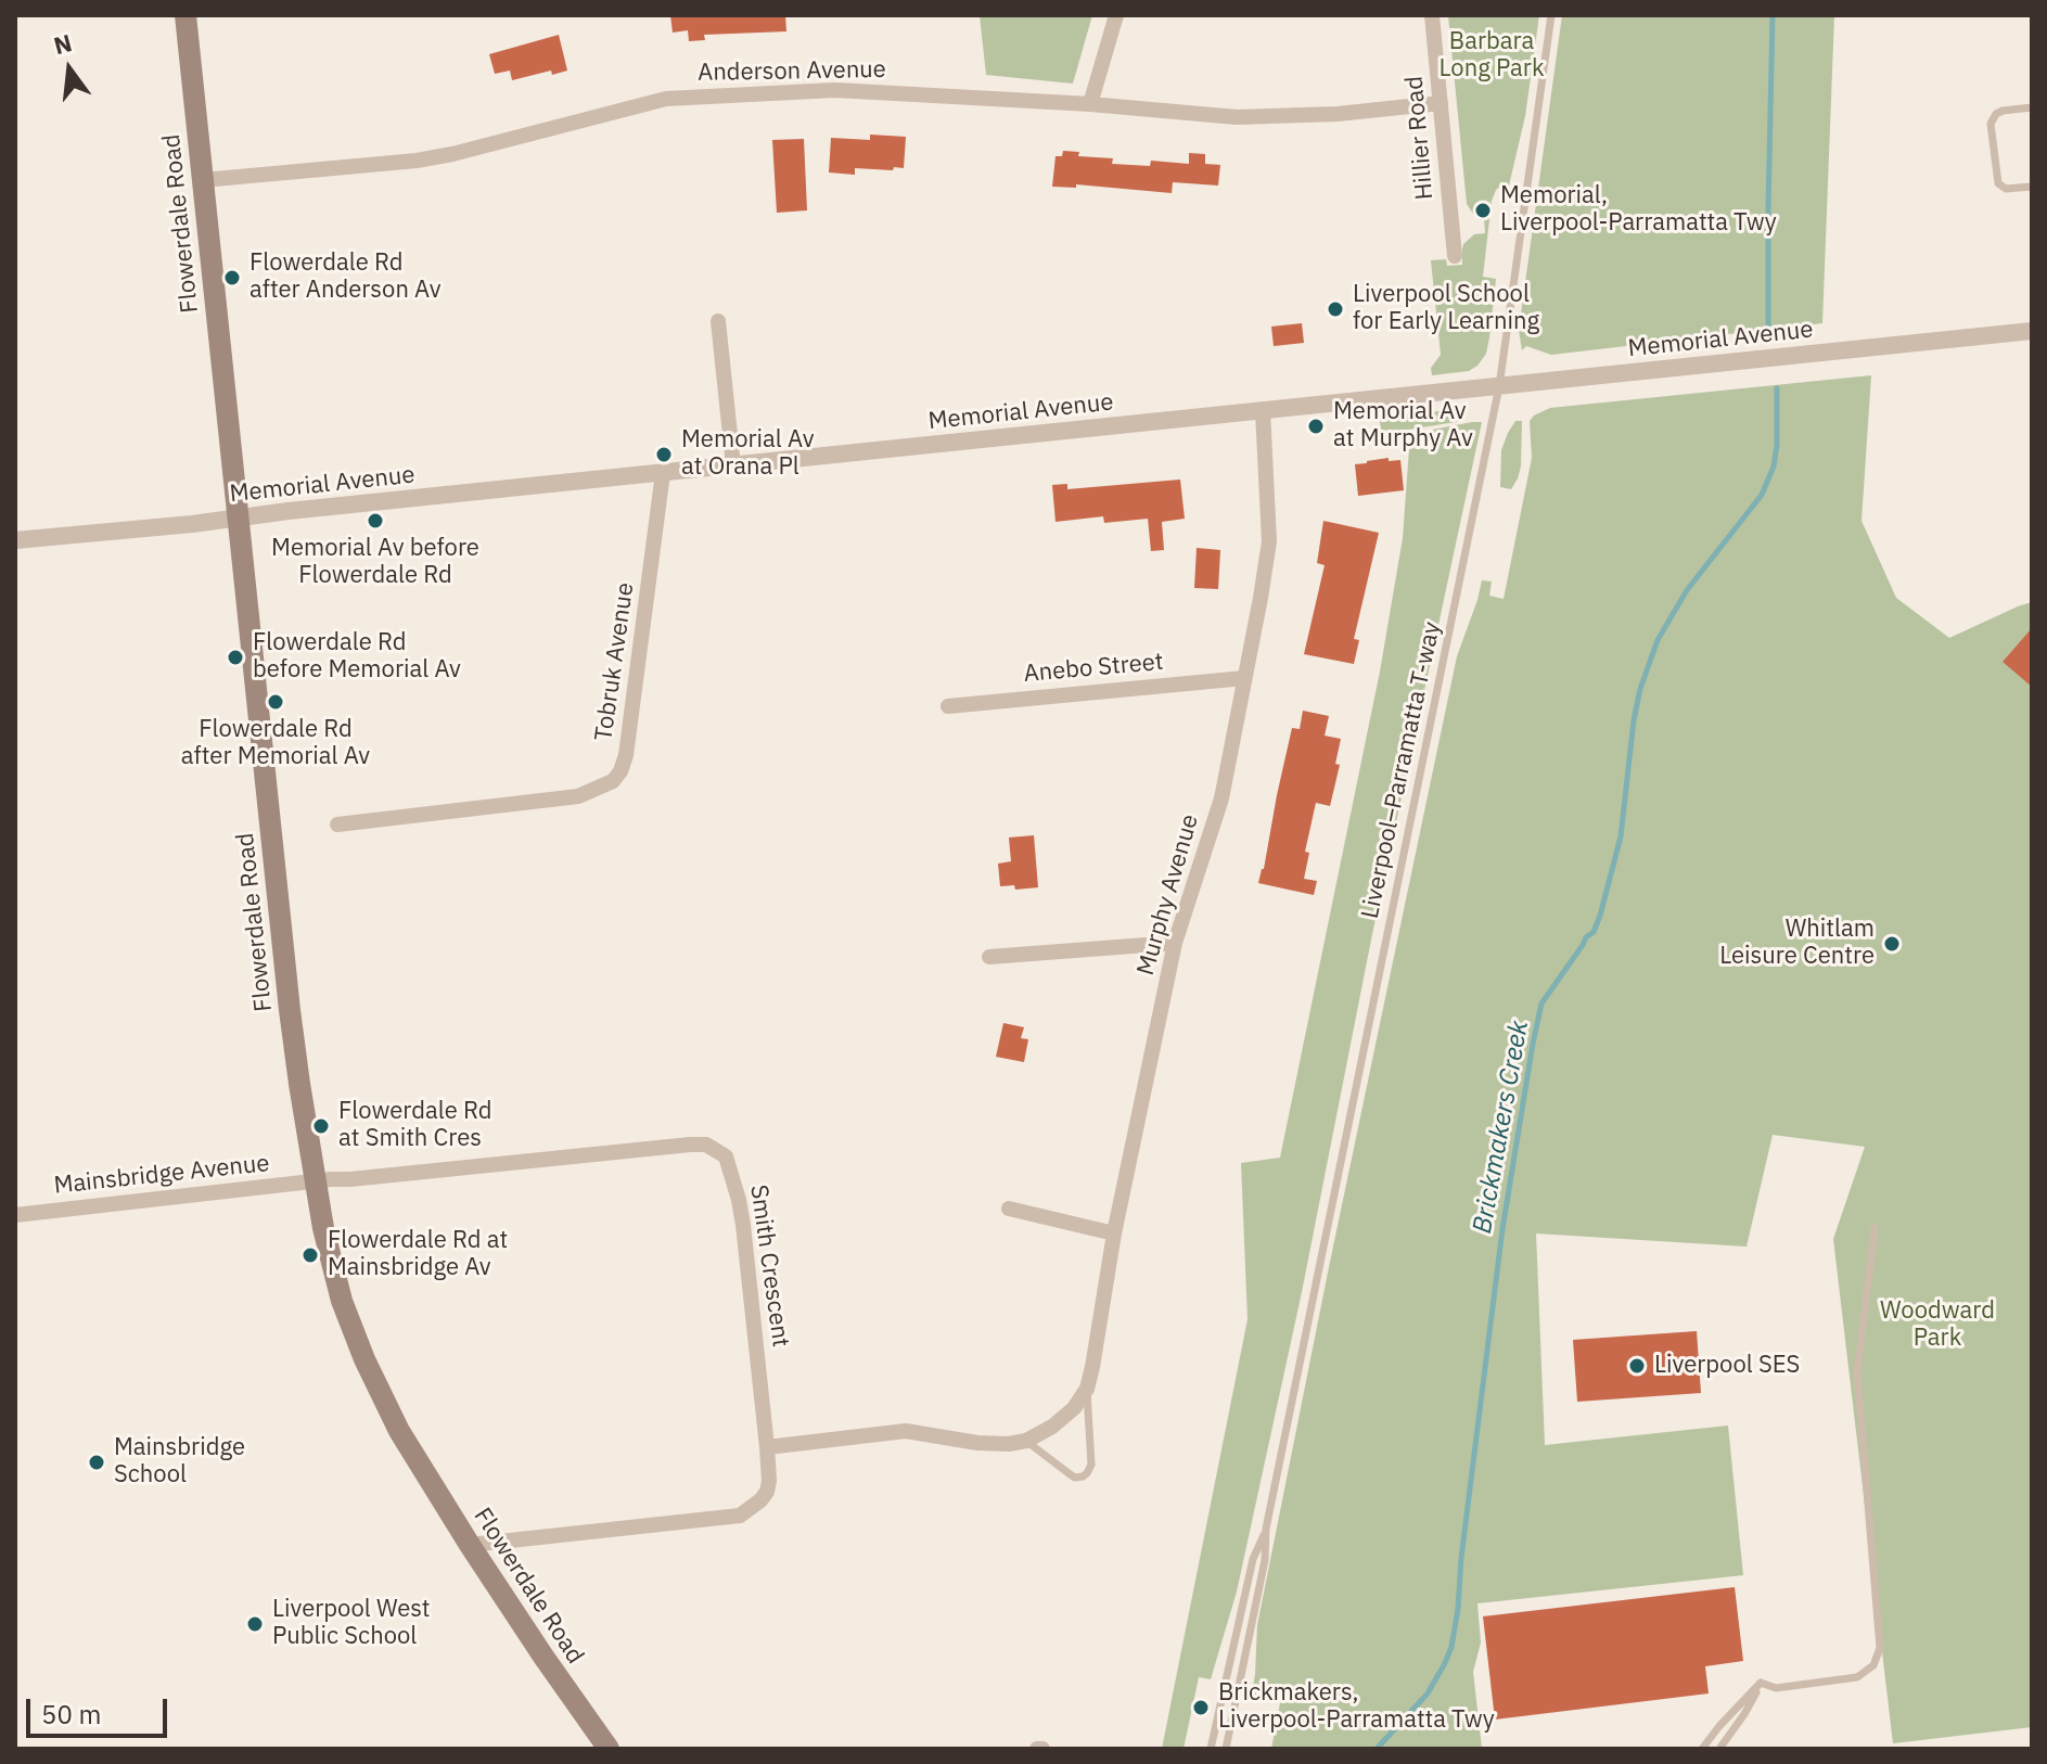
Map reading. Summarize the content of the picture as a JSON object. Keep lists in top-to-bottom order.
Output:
{
  "streets": {
    "main road": ["Flowerdale Road"],
    "street": [
      "Anderson Avenue",
      "Hillier Road",
      "Memorial Avenue",
      "Tobruk Avenue",
      "Anebo Street",
      "Murphy Avenue",
      "Mainsbridge Avenue",
      "Smith Crescent"
    ],
    "lane": ["Liverpool–Parramatta T-way"]
  },
  "crossings": [
    ["Anderson Avenue", "Hillier Road"],
    ["Anderson Avenue", "Flowerdale Road"],
    ["Flowerdale Road", "Memorial Avenue"],
    ["Flowerdale Road", "Mainsbridge Avenue"],
    ["Flowerdale Road", "Smith Crescent"],
    ["Memorial Avenue", "Tobruk Avenue"],
    ["Memorial Avenue", "Liverpool–Parramatta T-way"],
    ["Memorial Avenue", "Murphy Avenue"],
    ["Anebo Street", "Murphy Avenue"],
    ["Mainsbridge Avenue", "Smith Crescent"]
  ],
  "water": ["Brickmakers Creek"],
  "parks": ["Barbara Long Park", "Woodward Park"],
  "places": [
    "Memorial, Liverpool-Parramatta Twy",
    "Flowerdale Rd after Anderson Av",
    "Liverpool School for Early Learning",
    "Memorial Av at Murphy Av",
    "Memorial Av at Orana Pl",
    "Memorial Av before Flowerdale Rd",
    "Flowerdale Rd before Memorial Av",
    "Flowerdale Rd after Memorial Av",
    "Whitlam Leisure Centre",
    "Flowerdale Rd at Smith Cres",
    "Flowerdale Rd at Mainsbridge Av",
    "Liverpool SES",
    "Mainsbridge School",
    "Liverpool West Public School",
    "Brickmakers, Liverpool-Parramatta Twy"
  ],
  "scale_bar": "50 m",
  "north": "top"
}
